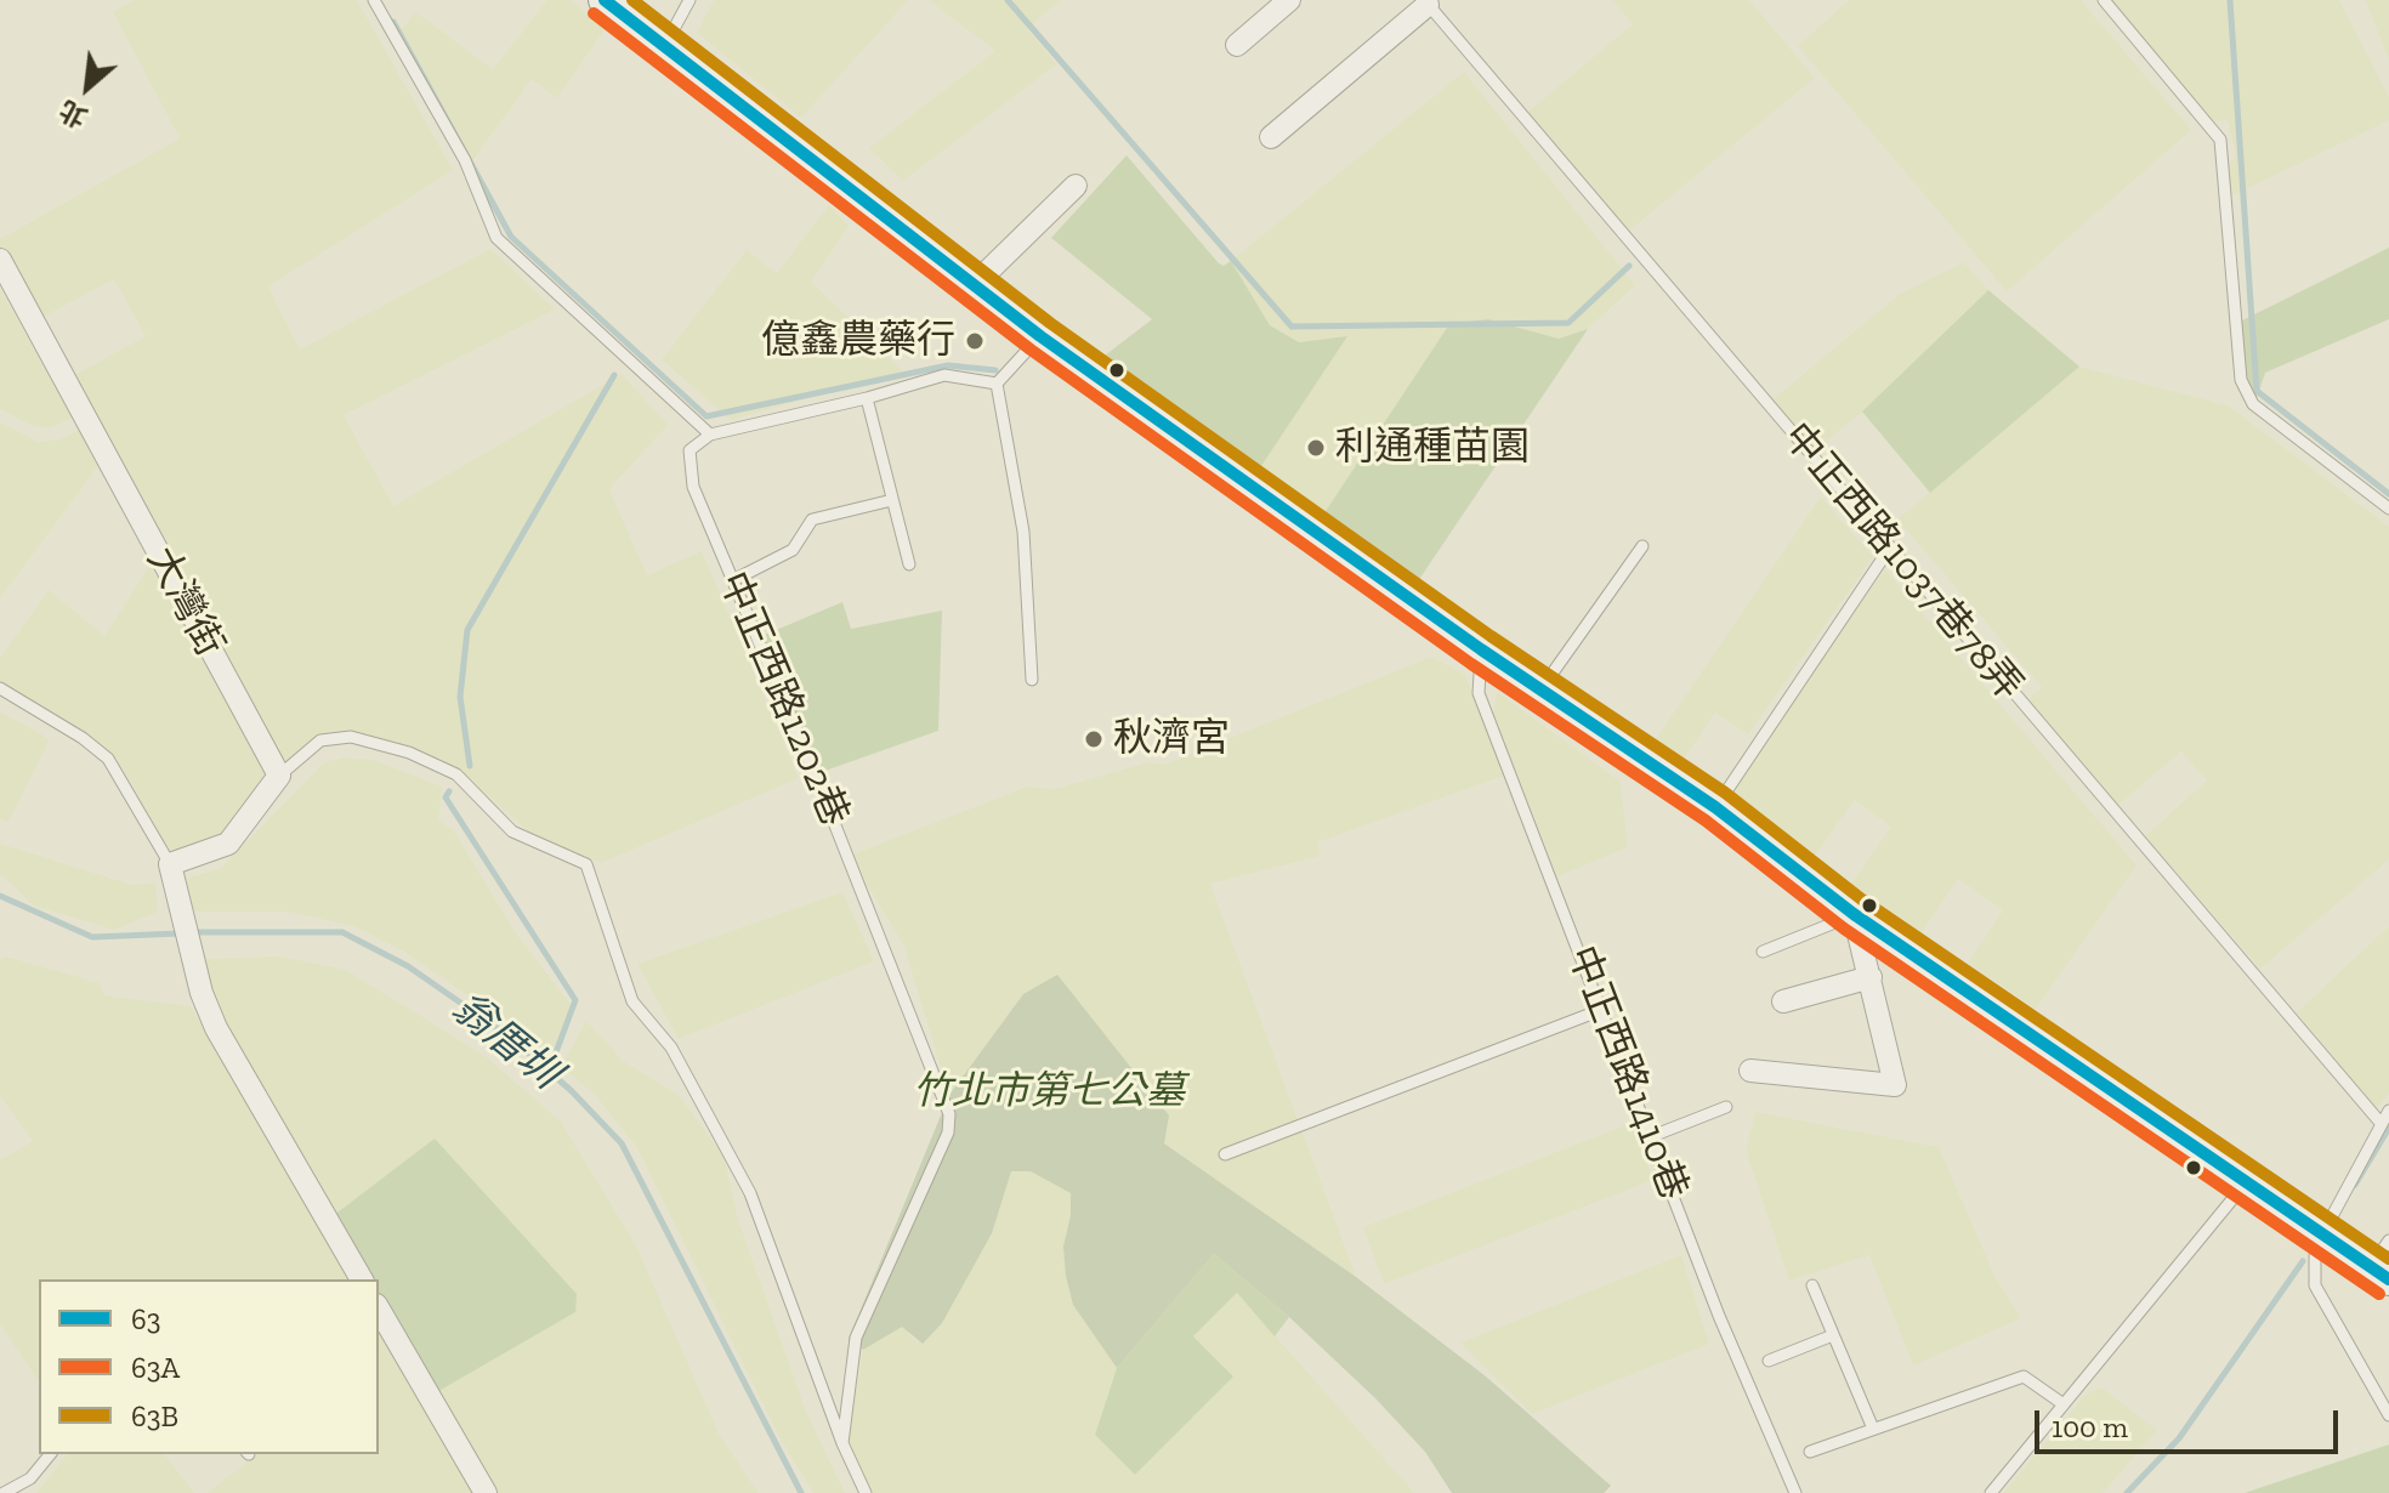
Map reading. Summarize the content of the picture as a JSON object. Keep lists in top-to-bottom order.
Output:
{
  "streets": {
    "street": ["大灣街"],
    "lane": ["中正西路1037巷78弄", "中正西路1202巷", "中正西路1410巷"]
  },
  "water": ["翁厝圳"],
  "parks": ["竹北市第七公墓"],
  "places": ["億鑫農藥行", "利通種苗園", "秋濟宮"],
  "lines": ["transit line 63", "transit line 63B", "transit line 63A"],
  "legend": ["63", "63A", "63B"],
  "scale_bar": "100 m",
  "north": "bottom left"
}
